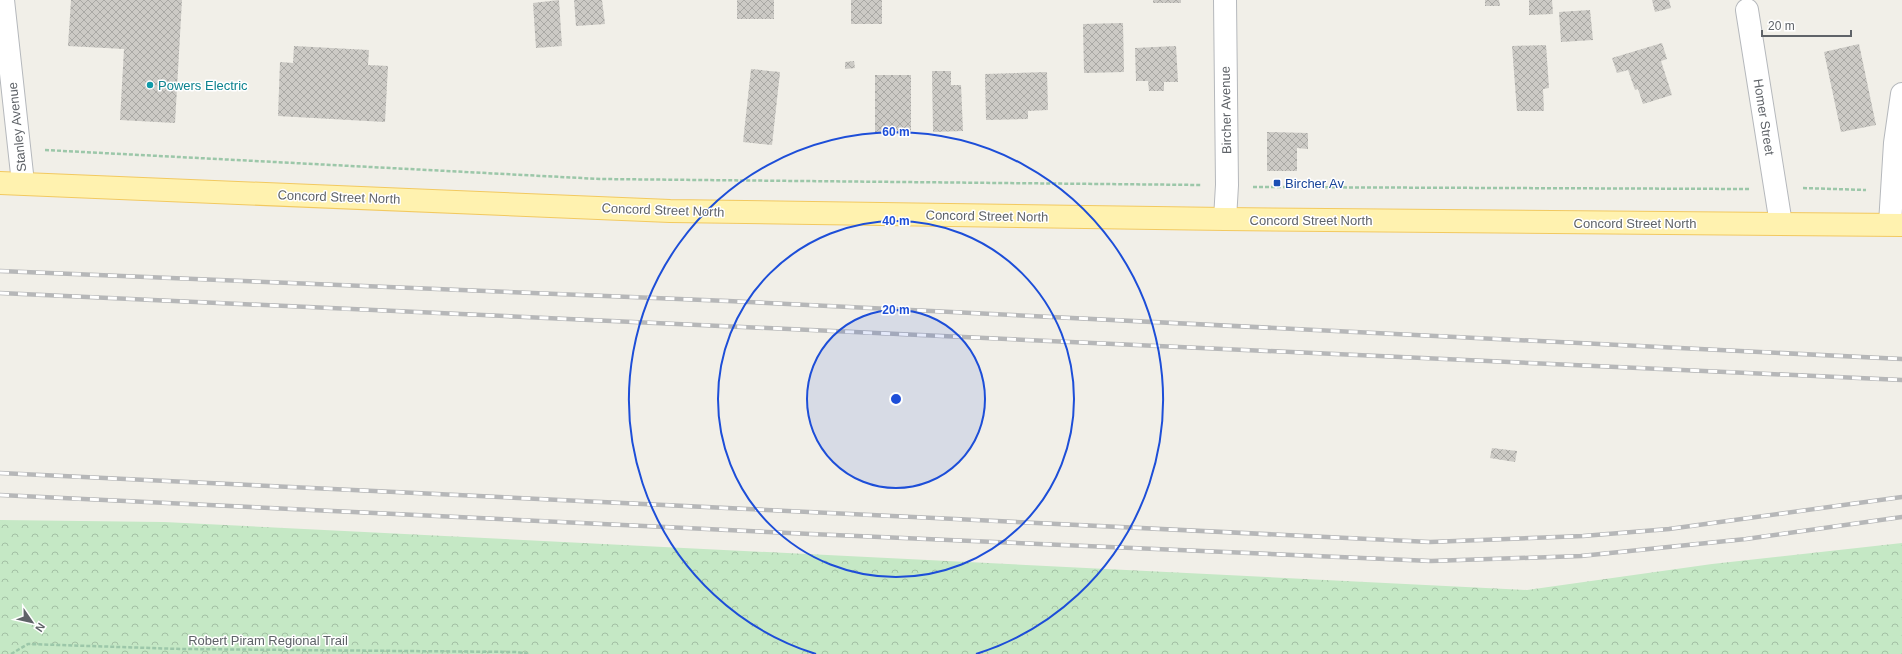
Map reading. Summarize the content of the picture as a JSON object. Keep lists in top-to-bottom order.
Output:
{
  "streets": {
    "main road": ["Concord Street North"],
    "street": ["Bircher Avenue", "Homer Street", "Stanley Avenue"],
    "path": ["Robert Piram Regional Trail"]
  },
  "crossings": [
    ["Bircher Avenue", "Concord Street North"],
    ["Homer Street", "Concord Street North"],
    ["Stanley Avenue", "Concord Street North"]
  ],
  "places": {
    "other": ["Powers Electric"],
    "transit": ["Bircher Av"]
  },
  "scale_bar": "20 m",
  "north": "bottom right",
  "rings": ["60 m", "40 m", "20 m"]
}
